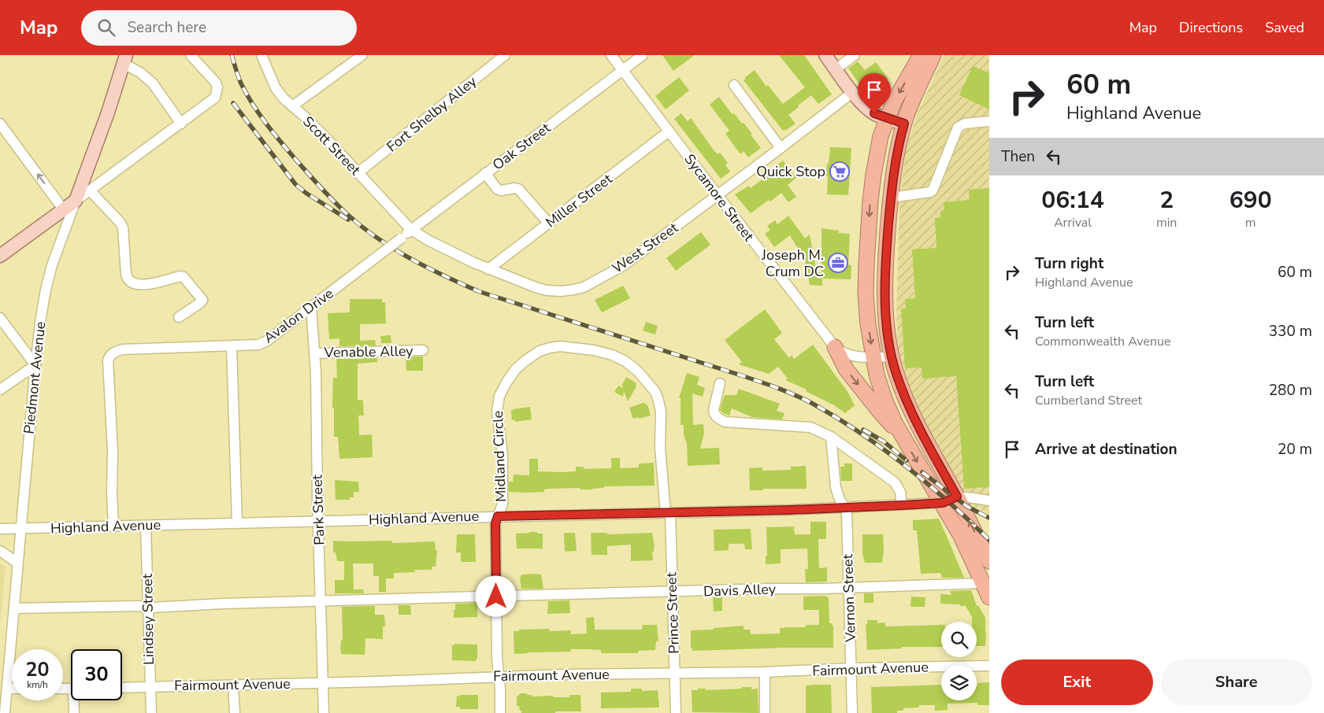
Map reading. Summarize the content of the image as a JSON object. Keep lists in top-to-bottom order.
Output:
{
  "streets": {
    "main road": ["Piedmont Avenue"],
    "street": [
      "Fort Shelby Alley",
      "Scott Street",
      "Oak Street",
      "Sycamore Street",
      "Miller Street",
      "West Street",
      "Avalon Drive",
      "Venable Alley",
      "Midland Circle",
      "Park Street",
      "Highland Avenue",
      "Davis Alley",
      "Vernon Street",
      "Prince Street",
      "Lindsey Street",
      "Fairmount Avenue"
    ]
  },
  "crossings": [
    ["Fort Shelby Alley", "Scott Street"],
    ["Scott Street", "Oak Street"],
    ["Scott Street", "West Street"],
    ["Oak Street", "Sycamore Street"],
    ["Oak Street", "West Street"],
    ["Oak Street", "Avalon Drive"],
    ["Sycamore Street", "Miller Street"],
    ["Sycamore Street", "West Street"],
    ["Miller Street", "West Street"],
    ["Avalon Drive", "Park Street"],
    ["Avalon Drive", "Highland Avenue"],
    ["Venable Alley", "Park Street"],
    ["Piedmont Avenue", "Highland Avenue"],
    ["Piedmont Avenue", "Davis Alley"],
    ["Midland Circle", "Highland Avenue"],
    ["Midland Circle", "Davis Alley"],
    ["Midland Circle", "Prince Street"],
    ["Midland Circle", "Fairmount Avenue"],
    ["Park Street", "Highland Avenue"],
    ["Park Street", "Davis Alley"],
    ["Park Street", "Fairmount Avenue"],
    ["Highland Avenue", "Vernon Street"],
    ["Highland Avenue", "Prince Street"],
    ["Highland Avenue", "Lindsey Street"],
    ["Davis Alley", "Vernon Street"],
    ["Davis Alley", "Prince Street"],
    ["Davis Alley", "Lindsey Street"],
    ["Vernon Street", "Fairmount Avenue"],
    ["Prince Street", "Fairmount Avenue"],
    ["Lindsey Street", "Fairmount Avenue"]
  ],
  "places": {
    "supermarket": ["Quick Stop"],
    "office": ["Joseph M. Crum DC"]
  },
  "page": {
    "header": "Map",
    "search": "Search here",
    "nav": ["Map", "Directions", "Saved"],
    "turn": ["60 m", "Highland Avenue"],
    "then": "Then",
    "eta": [
      "06:14",
      "Arrival",
      "2",
      "min",
      "690",
      "m"
    ],
    "list": [
      {
        "name": "Turn right",
        "note": "Highland Avenue",
        "value": "60 m"
      },
      {
        "name": "Turn left",
        "note": "Commonwealth Avenue",
        "value": "330 m"
      },
      {
        "name": "Turn left",
        "note": "Cumberland Street",
        "value": "280 m"
      },
      {
        "name": "Arrive at destination",
        "value": "20 m"
      }
    ],
    "speed": "20 km/h",
    "limit": "30",
    "buttons": ["Exit", "Share"]
  }
}
